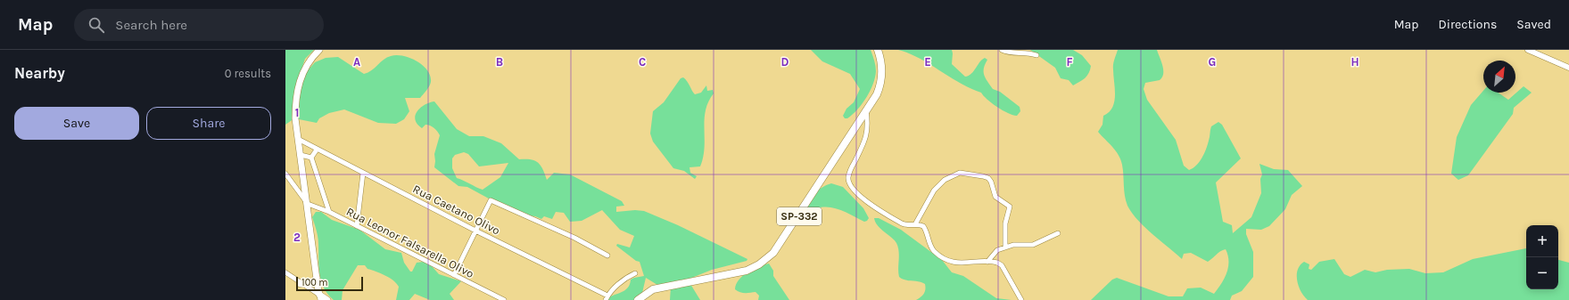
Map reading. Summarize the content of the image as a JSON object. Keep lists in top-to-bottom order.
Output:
{
  "streets": {
    "main road": ["SP-332"],
    "street": ["Rua Caetano Olivo", "Rua Leonor Falsarella Olivo"]
  },
  "scale_bar": "100 m",
  "north": "top right",
  "page": {
    "header": "Map",
    "search": "Search here",
    "nav": ["Map", "Directions", "Saved"],
    "heading": ["Nearby", "0 results"],
    "buttons": ["Save", "Share"],
    "map_buttons": ["+", "−"],
    "scale": "100 m"
  },
  "grid": {
    "columns": [
      "A",
      "B",
      "C",
      "D",
      "E",
      "F",
      "G",
      "H"
    ],
    "rows": ["1", "2"]
  }
}
